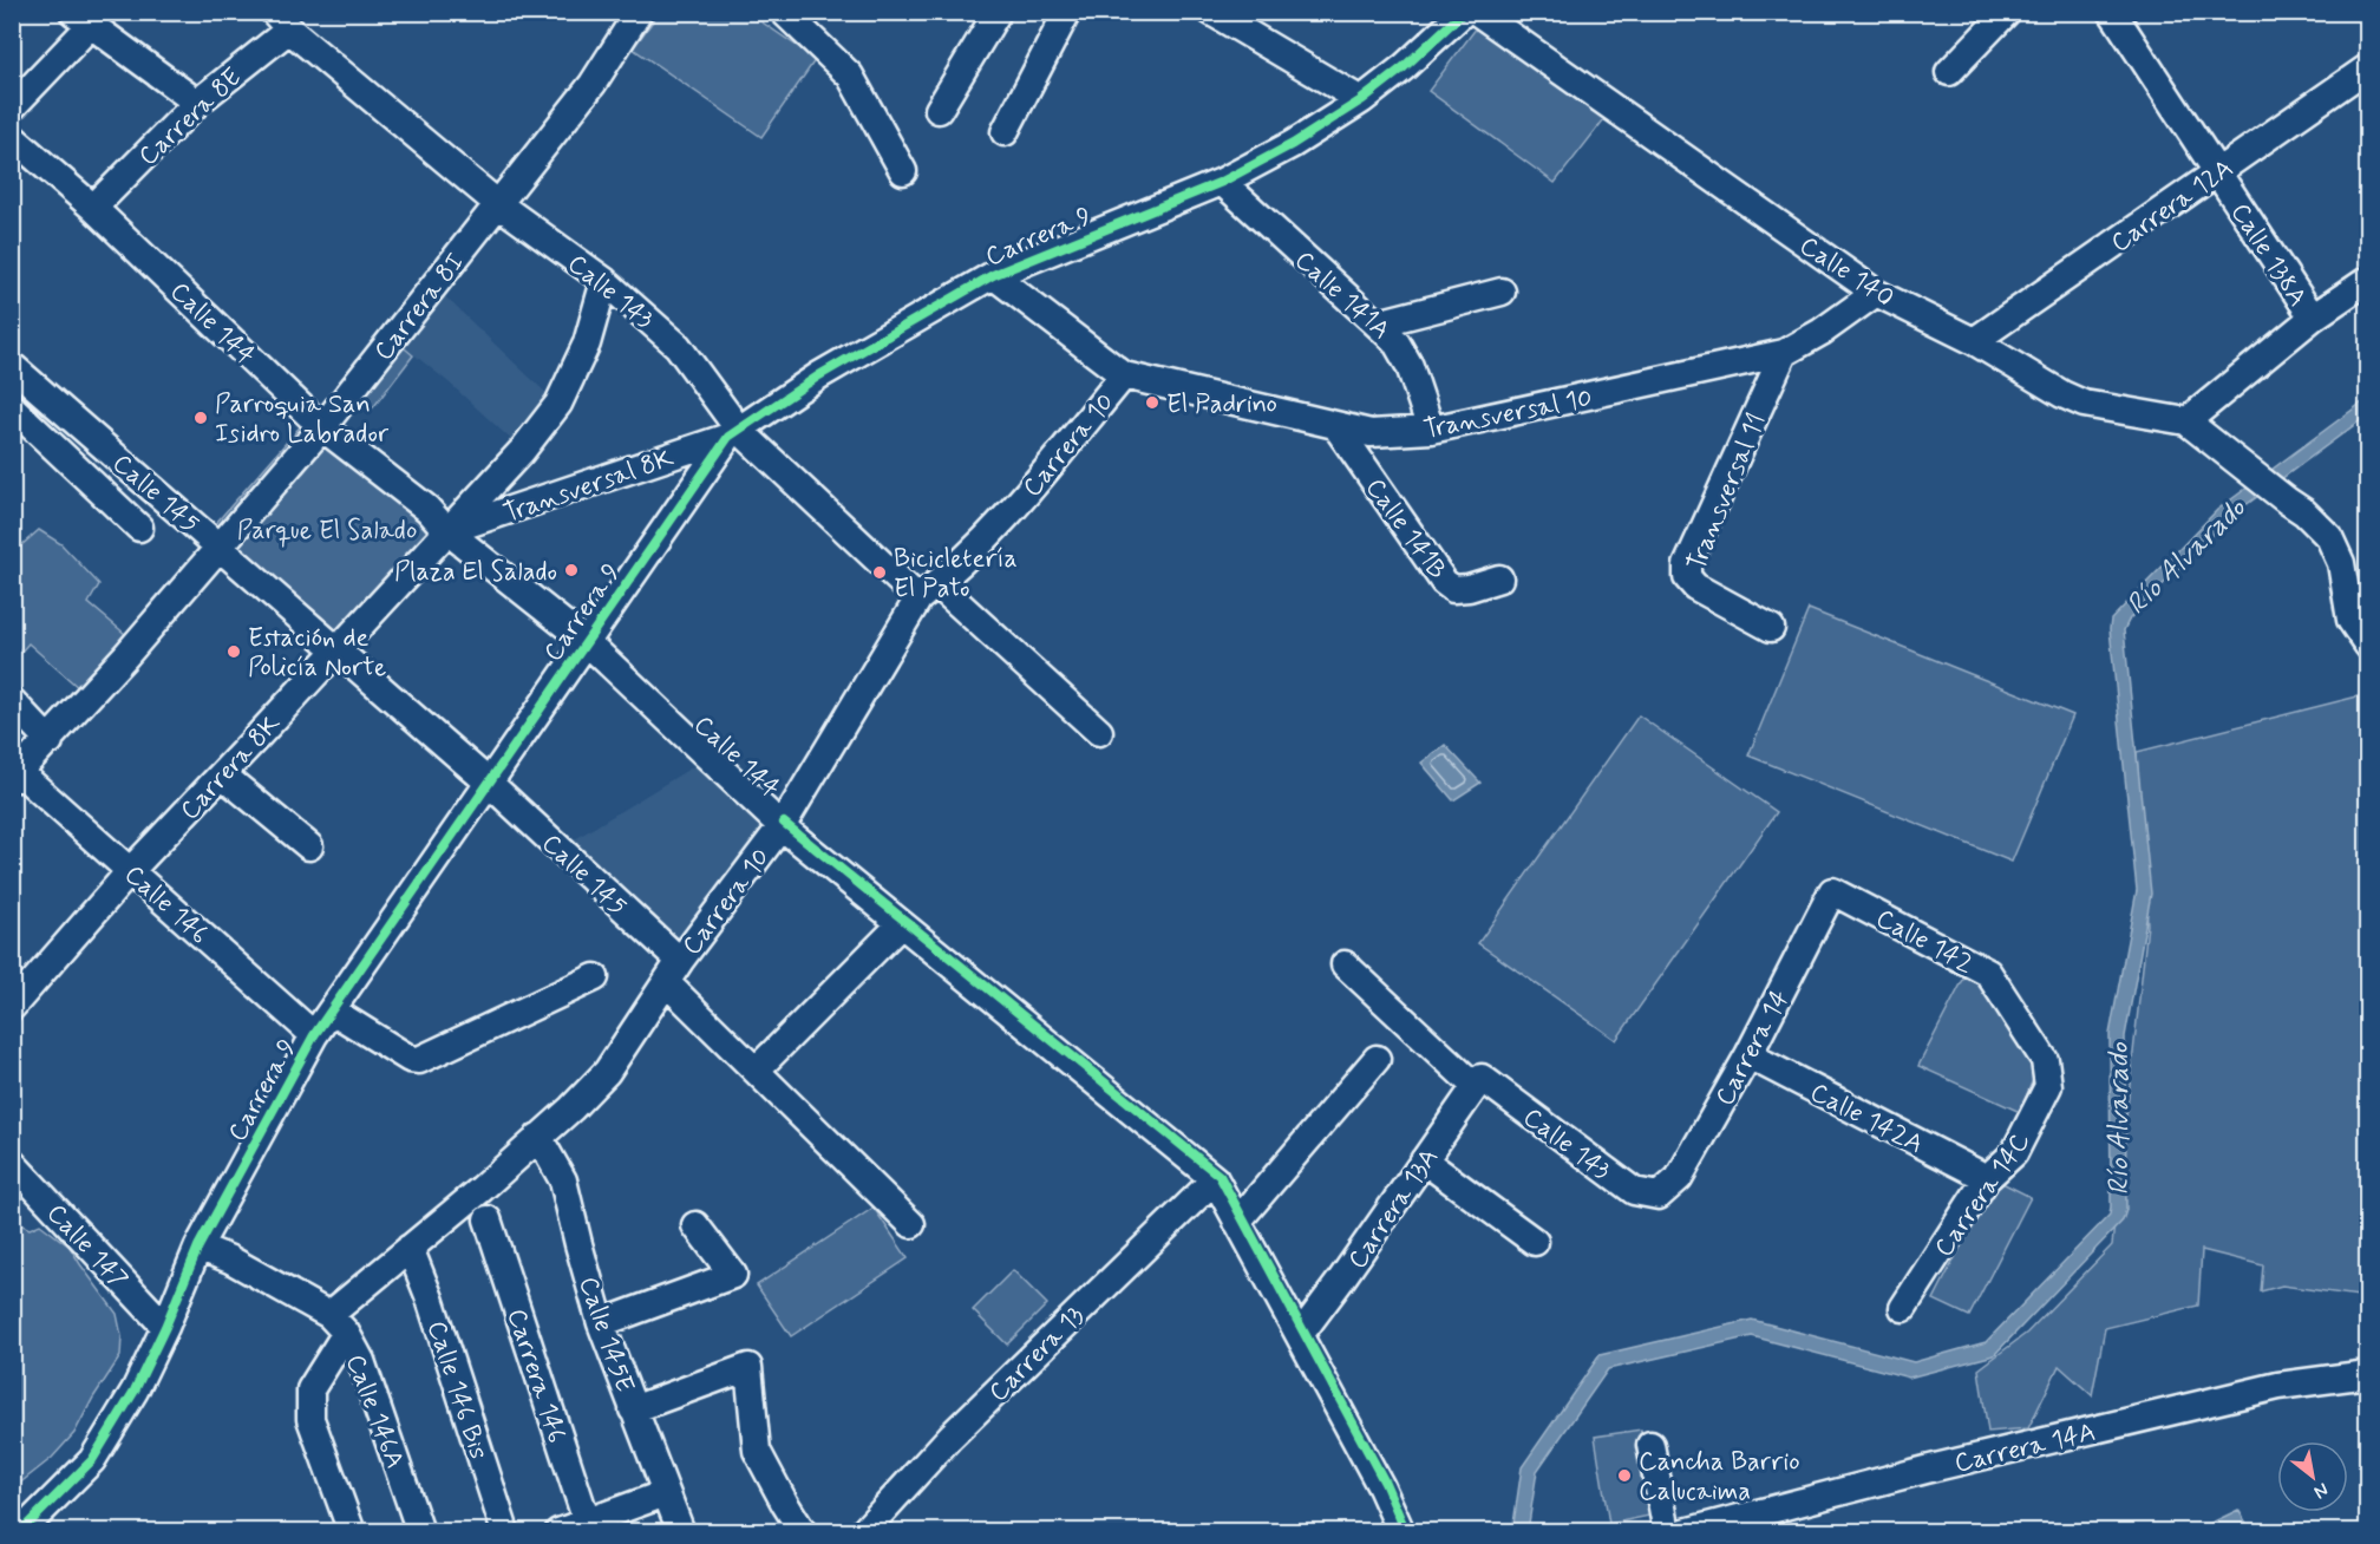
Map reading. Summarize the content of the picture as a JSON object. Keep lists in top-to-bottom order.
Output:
{
  "streets": {
    "street": [
      "Carrera 8E",
      "Carrera 12A",
      "Carrera 9",
      "Calle 138A",
      "Calle 140",
      "Calle 143",
      "Calle 141A",
      "Carrera 8I",
      "Calle 144",
      "Transversal 10",
      "Carrera 10",
      "Transversal 8K",
      "Transversal 11",
      "Calle 145",
      "Calle 141B",
      "Carrera 8K",
      "Calle 146",
      "Calle 142",
      "Carrera 14",
      "Calle 142A",
      "Carrera 14C",
      "Carrera 13A",
      "Calle 147",
      "Calle 145E",
      "Carrera 13",
      "Carrera 146",
      "Calle 146 Bis",
      "Calle 146A",
      "Carrera 14A"
    ]
  },
  "crossings": [
    ["Carrera 8E", "Calle 143"],
    ["Carrera 8E", "Calle 144"],
    ["Carrera 12A", "Calle 138A"],
    ["Carrera 12A", "Calle 140"],
    ["Carrera 9", "Calle 143"],
    ["Carrera 9", "Calle 141A"],
    ["Carrera 9", "Calle 144"],
    ["Carrera 9", "Transversal 8K"],
    ["Carrera 9", "Calle 145"],
    ["Carrera 9", "Calle 146"],
    ["Carrera 9", "Calle 147"],
    ["Calle 140", "Transversal 10"],
    ["Calle 143", "Carrera 8I"],
    ["Calle 143", "Carrera 10"],
    ["Calle 143", "Transversal 8K"],
    ["Calle 143", "Carrera 8K"],
    ["Calle 143", "Carrera 14"],
    ["Calle 143", "Carrera 13A"],
    ["Calle 141A", "Transversal 10"],
    ["Carrera 8I", "Calle 144"],
    ["Carrera 8I", "Calle 145"],
    ["Carrera 8I", "Calle 146"],
    ["Calle 144", "Carrera 10"],
    ["Calle 144", "Transversal 8K"],
    ["Calle 144", "Carrera 8K"],
    ["Calle 144", "Carrera 13A"],
    ["Calle 144", "Carrera 13"],
    ["Transversal 10", "Carrera 10"],
    ["Transversal 10", "Transversal 11"],
    ["Transversal 10", "Calle 141B"],
    ["Carrera 10", "Calle 145"],
    ["Carrera 10", "Calle 145E"],
    ["Carrera 10", "Calle 146 Bis"],
    ["Carrera 10", "Calle 146A"],
    ["Transversal 8K", "Carrera 8K"],
    ["Calle 145", "Carrera 8K"],
    ["Carrera 8K", "Calle 146"],
    ["Calle 142", "Carrera 14"],
    ["Calle 142", "Carrera 14C"],
    ["Carrera 14", "Calle 142A"],
    ["Calle 142A", "Carrera 14C"]
  ],
  "water": ["Río Alvarado"],
  "parks": ["Parque El Salado"],
  "places": [
    "El Padrino",
    "Parroquia San Isidro Labrador",
    "Plaza El Salado",
    "Bicicletería El Pato",
    "Estación de Policía Norte",
    "Cancha Barrio Calucaima"
  ],
  "north": "bottom right"
}
